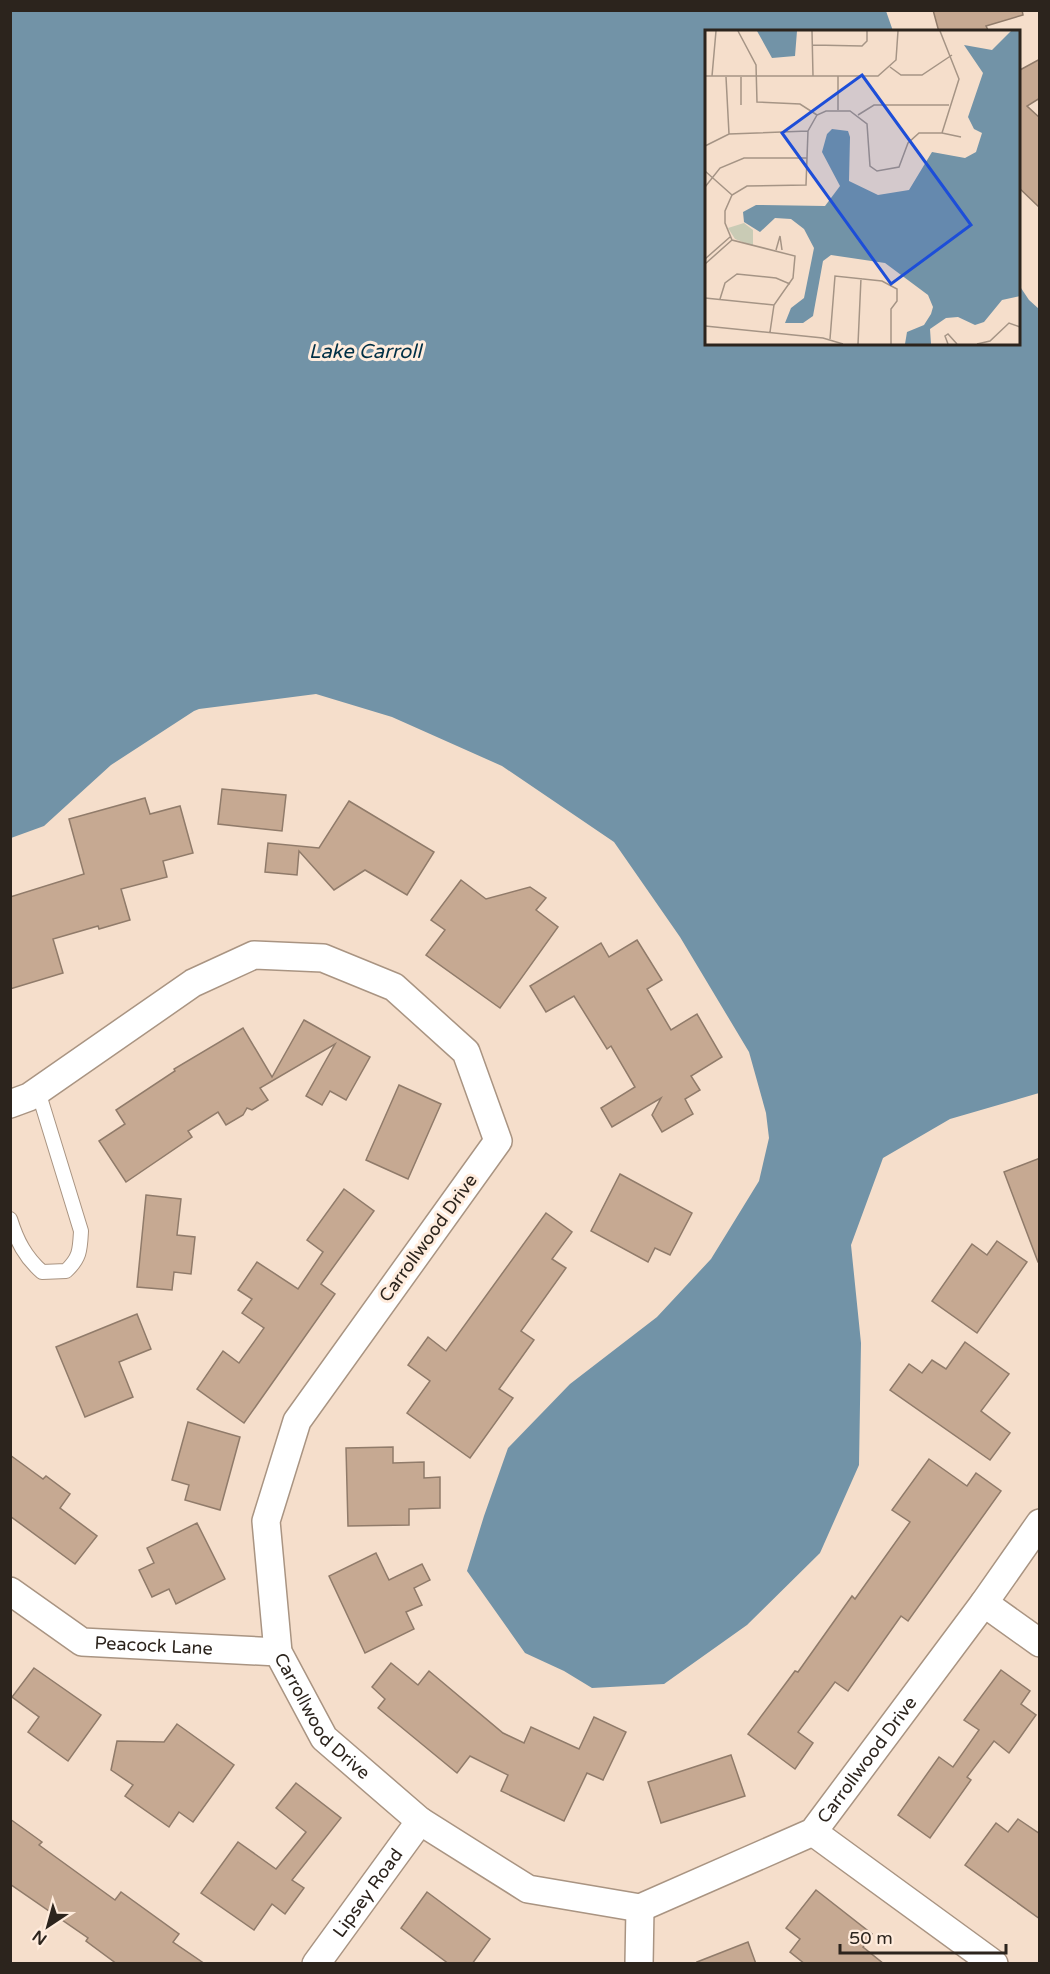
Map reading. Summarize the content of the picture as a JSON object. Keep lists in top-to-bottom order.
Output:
{
  "streets": {
    "street": ["Carrollwood Drive", "Peacock Lane", "Lipsey Road"]
  },
  "crossings": [
    ["Carrollwood Drive", "Peacock Lane"],
    ["Carrollwood Drive", "Lipsey Road"]
  ],
  "water": ["Lake Carroll"],
  "scale_bar": "50 m",
  "north": "bottom left"
}
